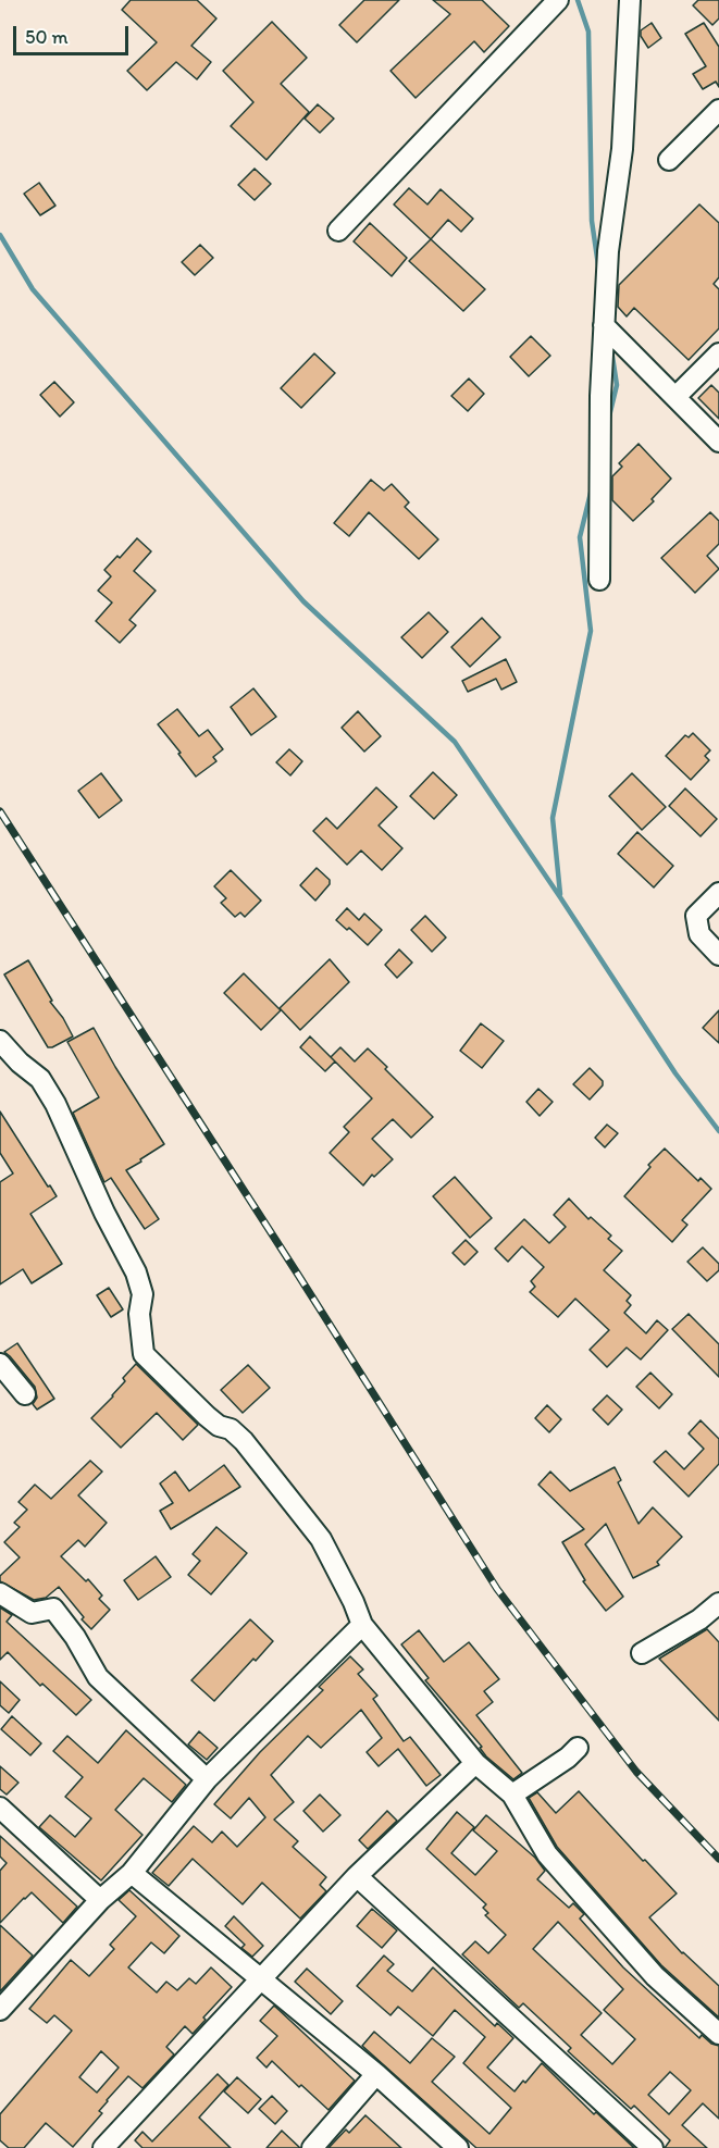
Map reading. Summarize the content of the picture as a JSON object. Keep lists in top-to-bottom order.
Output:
{
  "scale_bar": "50 m"
}
